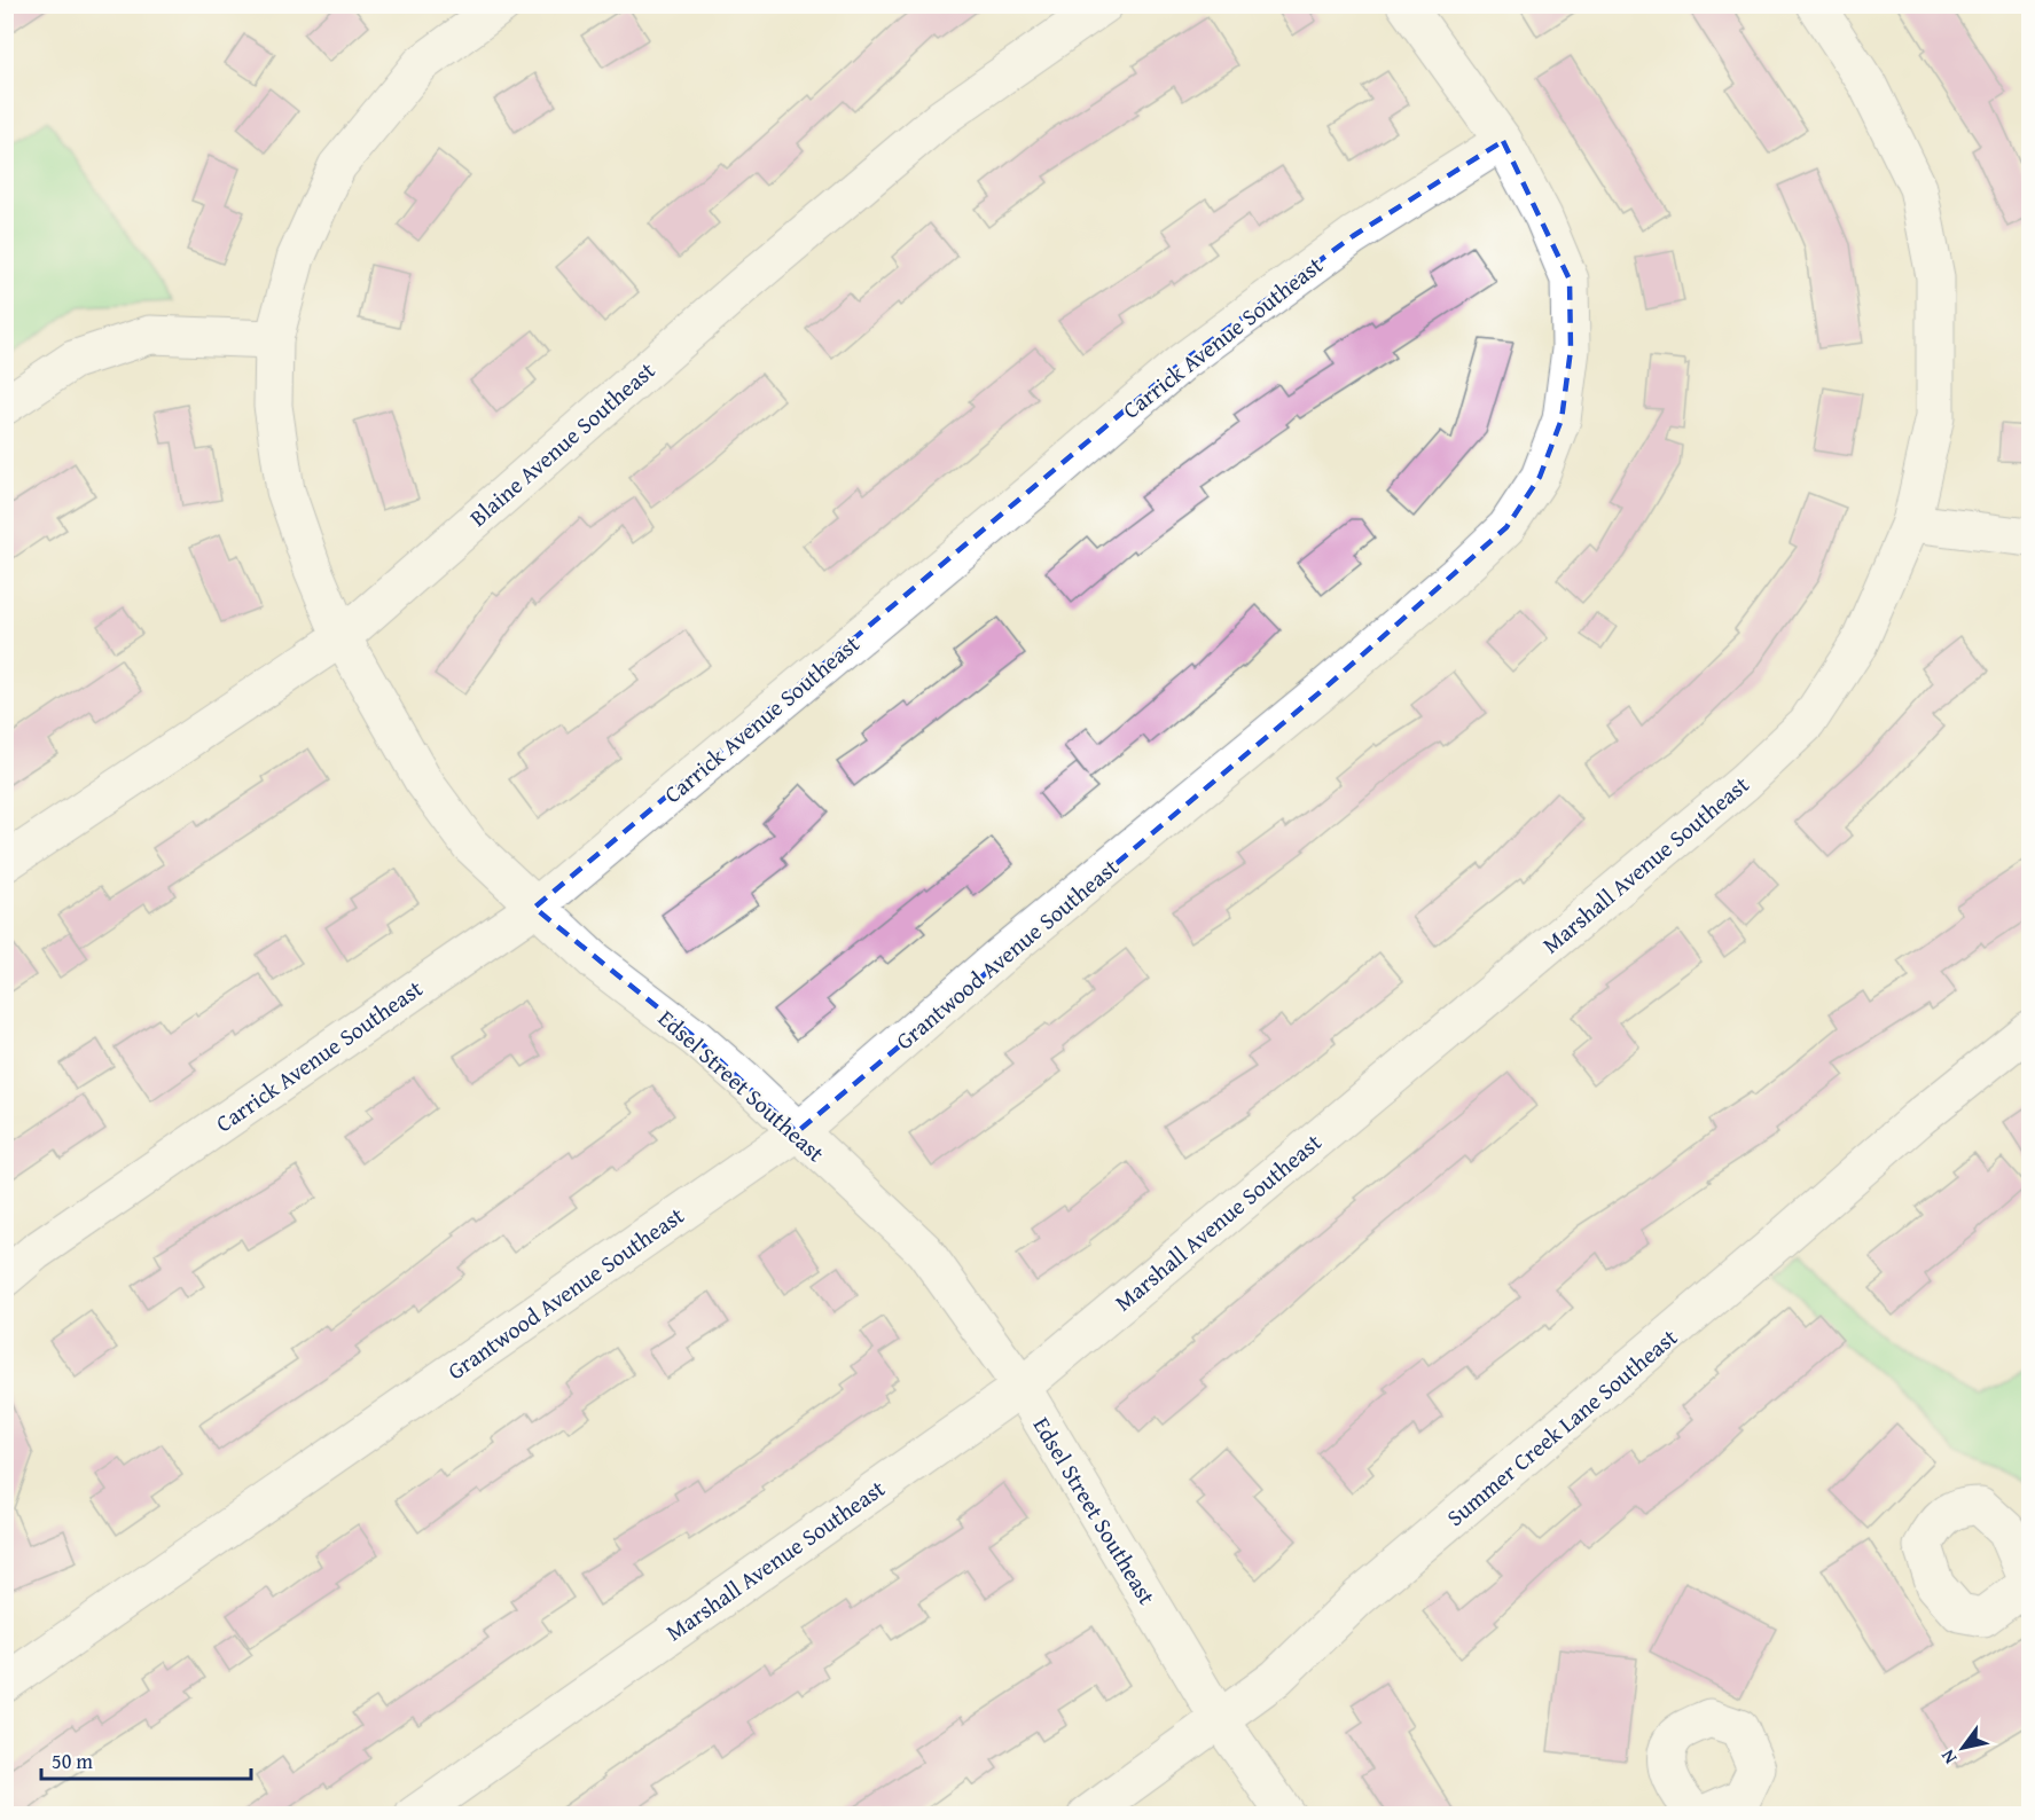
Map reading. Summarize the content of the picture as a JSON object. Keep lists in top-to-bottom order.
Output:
{
  "streets": {
    "street": [
      "Carrick Avenue Southeast",
      "Blaine Avenue Southeast",
      "Marshall Avenue Southeast",
      "Grantwood Avenue Southeast",
      "Edsel Street Southeast",
      "Summer Creek Lane Southeast"
    ]
  },
  "crossings": [
    ["Carrick Avenue Southeast", "Grantwood Avenue Southeast"],
    ["Carrick Avenue Southeast", "Edsel Street Southeast"],
    ["Blaine Avenue Southeast", "Edsel Street Southeast"],
    ["Marshall Avenue Southeast", "Edsel Street Southeast"],
    ["Grantwood Avenue Southeast", "Edsel Street Southeast"],
    ["Edsel Street Southeast", "Summer Creek Lane Southeast"]
  ],
  "scale_bar": "50 m",
  "north": "bottom left"
}
